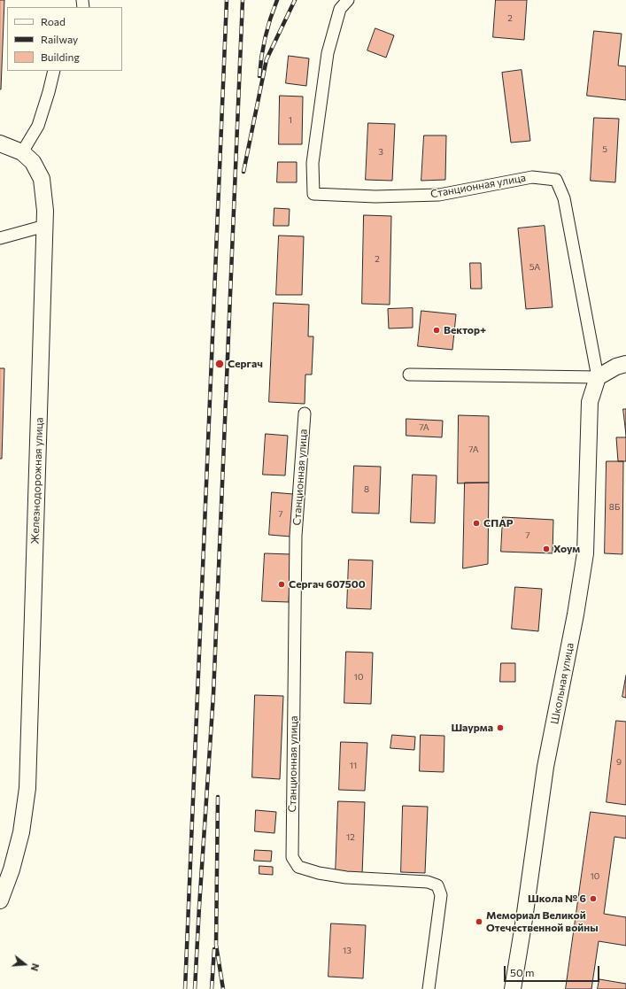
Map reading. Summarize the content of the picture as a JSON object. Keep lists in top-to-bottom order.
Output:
{
  "streets": {
    "street": ["Станционная улица", "Железнодорожная улица", "Школьная улица"]
  },
  "crossings": [
    ["Станционная улица", "Школьная улица"]
  ],
  "places": [
    "Вектор+",
    "Сергач",
    "СПАР",
    "Хоум",
    "Сергач 607500",
    "Шаурма",
    "Школа № 6",
    "Мемориал Великой Отечественной войны"
  ],
  "house_numbers": [
    "2",
    "1",
    "5",
    "3",
    "2",
    "5А",
    "7А",
    "7А",
    "8",
    "8Б",
    "7",
    "7",
    "10",
    "9",
    "11",
    "12",
    "10",
    "13"
  ],
  "legend": ["Road", "Railway", "Building"],
  "scale_bar": "50 m",
  "north": "right"
}
